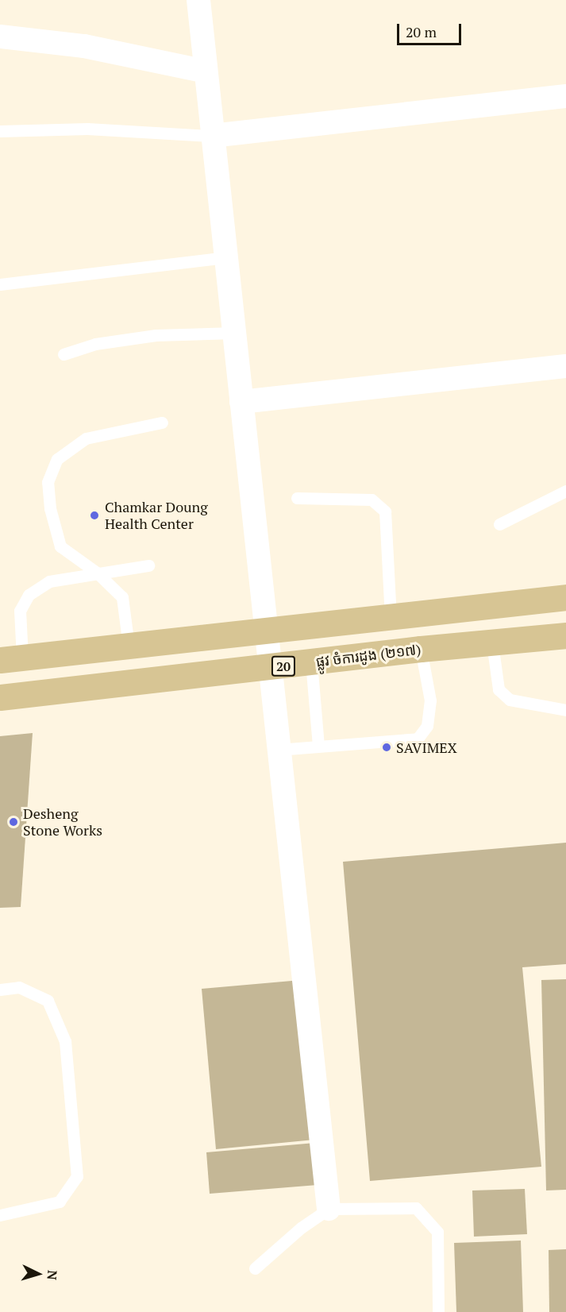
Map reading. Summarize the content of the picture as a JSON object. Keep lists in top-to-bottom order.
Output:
{
  "streets": {
    "main road": ["ផ្លូវ ចំការដូង (២១៧)", "20"]
  },
  "places": ["Chamkar Doung Health Center", "SAVIMEX", "Desheng Stone Works"],
  "scale_bar": "20 m",
  "north": "right"
}
